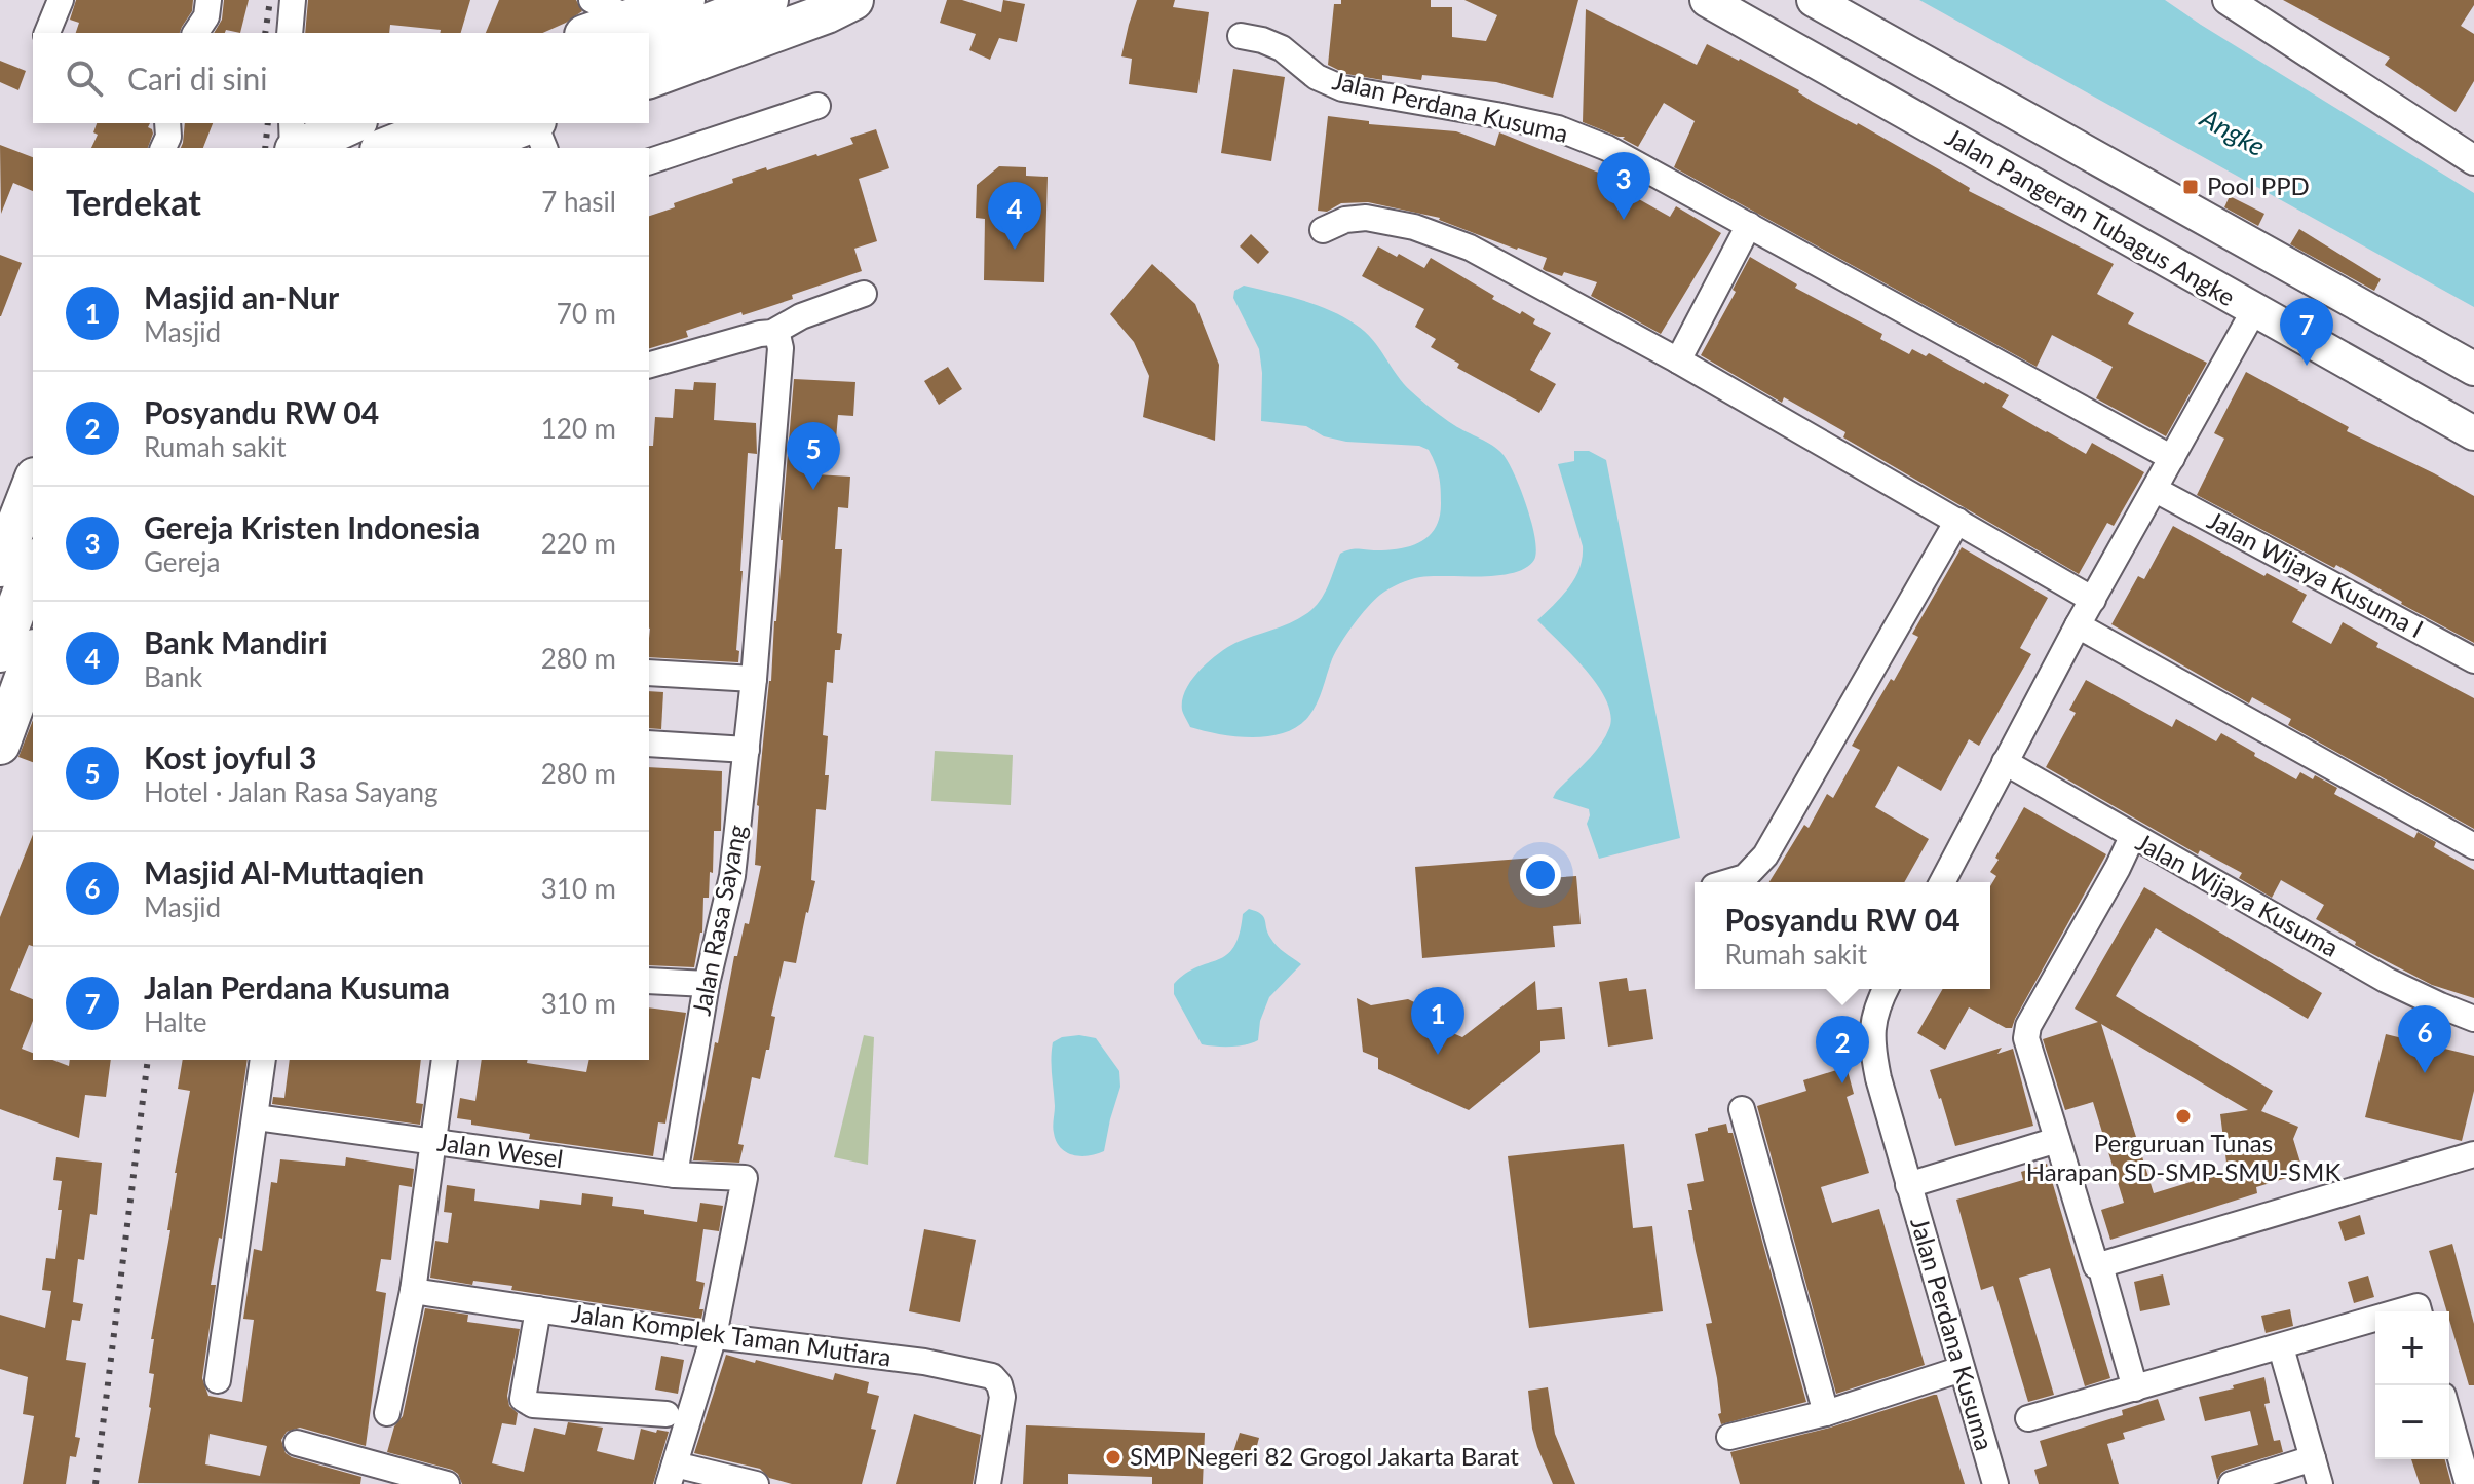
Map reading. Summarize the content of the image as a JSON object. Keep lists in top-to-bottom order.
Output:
{
  "streets": {
    "main road": ["Jalan Pangeran Tubagus Angke"],
    "street": [
      "Jalan Perdana Kusuma",
      "Jalan Wijaya Kusuma I",
      "Jalan Wijaya Kusuma",
      "Jalan Rasa Sayang",
      "Jalan Wesel",
      "Jalan Komplek Taman Mutiara"
    ]
  },
  "crossings": [
    ["Jalan Rasa Sayang", "Jalan Wesel"],
    ["Jalan Wesel", "Jalan Komplek Taman Mutiara"]
  ],
  "water": ["Angke"],
  "places": {
    "transit": ["Pool PPD"],
    "other": ["Perguruan Tunas Harapan SD-SMP-SMU-SMK", "SMP Negeri 82 Grogol Jakarta Barat"]
  },
  "page": {
    "search": "Cari di sini",
    "heading": ["Terdekat", "7 hasil"],
    "pins": [
      "3",
      "4",
      "7",
      "5",
      "1",
      "6",
      "2"
    ],
    "list": [
      {
        "mark": "1",
        "name": "Masjid an-Nur",
        "note": "Masjid",
        "value": "70 m"
      },
      {
        "mark": "2",
        "name": "Posyandu RW 04",
        "note": "Rumah sakit",
        "value": "120 m"
      },
      {
        "mark": "3",
        "name": "Gereja Kristen Indonesia",
        "note": "Gereja",
        "value": "220 m"
      },
      {
        "mark": "4",
        "name": "Bank Mandiri",
        "note": "Bank",
        "value": "280 m"
      },
      {
        "mark": "5",
        "name": "Kost joyful 3",
        "note": "Hotel · Jalan Rasa Sayang",
        "value": "280 m"
      },
      {
        "mark": "6",
        "name": "Masjid Al-Muttaqien",
        "note": "Masjid",
        "value": "310 m"
      },
      {
        "mark": "7",
        "name": "Jalan Perdana Kusuma",
        "note": "Halte",
        "value": "310 m"
      }
    ],
    "popup": ["Posyandu RW 04", "Rumah sakit"],
    "map_buttons": ["+", "−"]
  }
}
